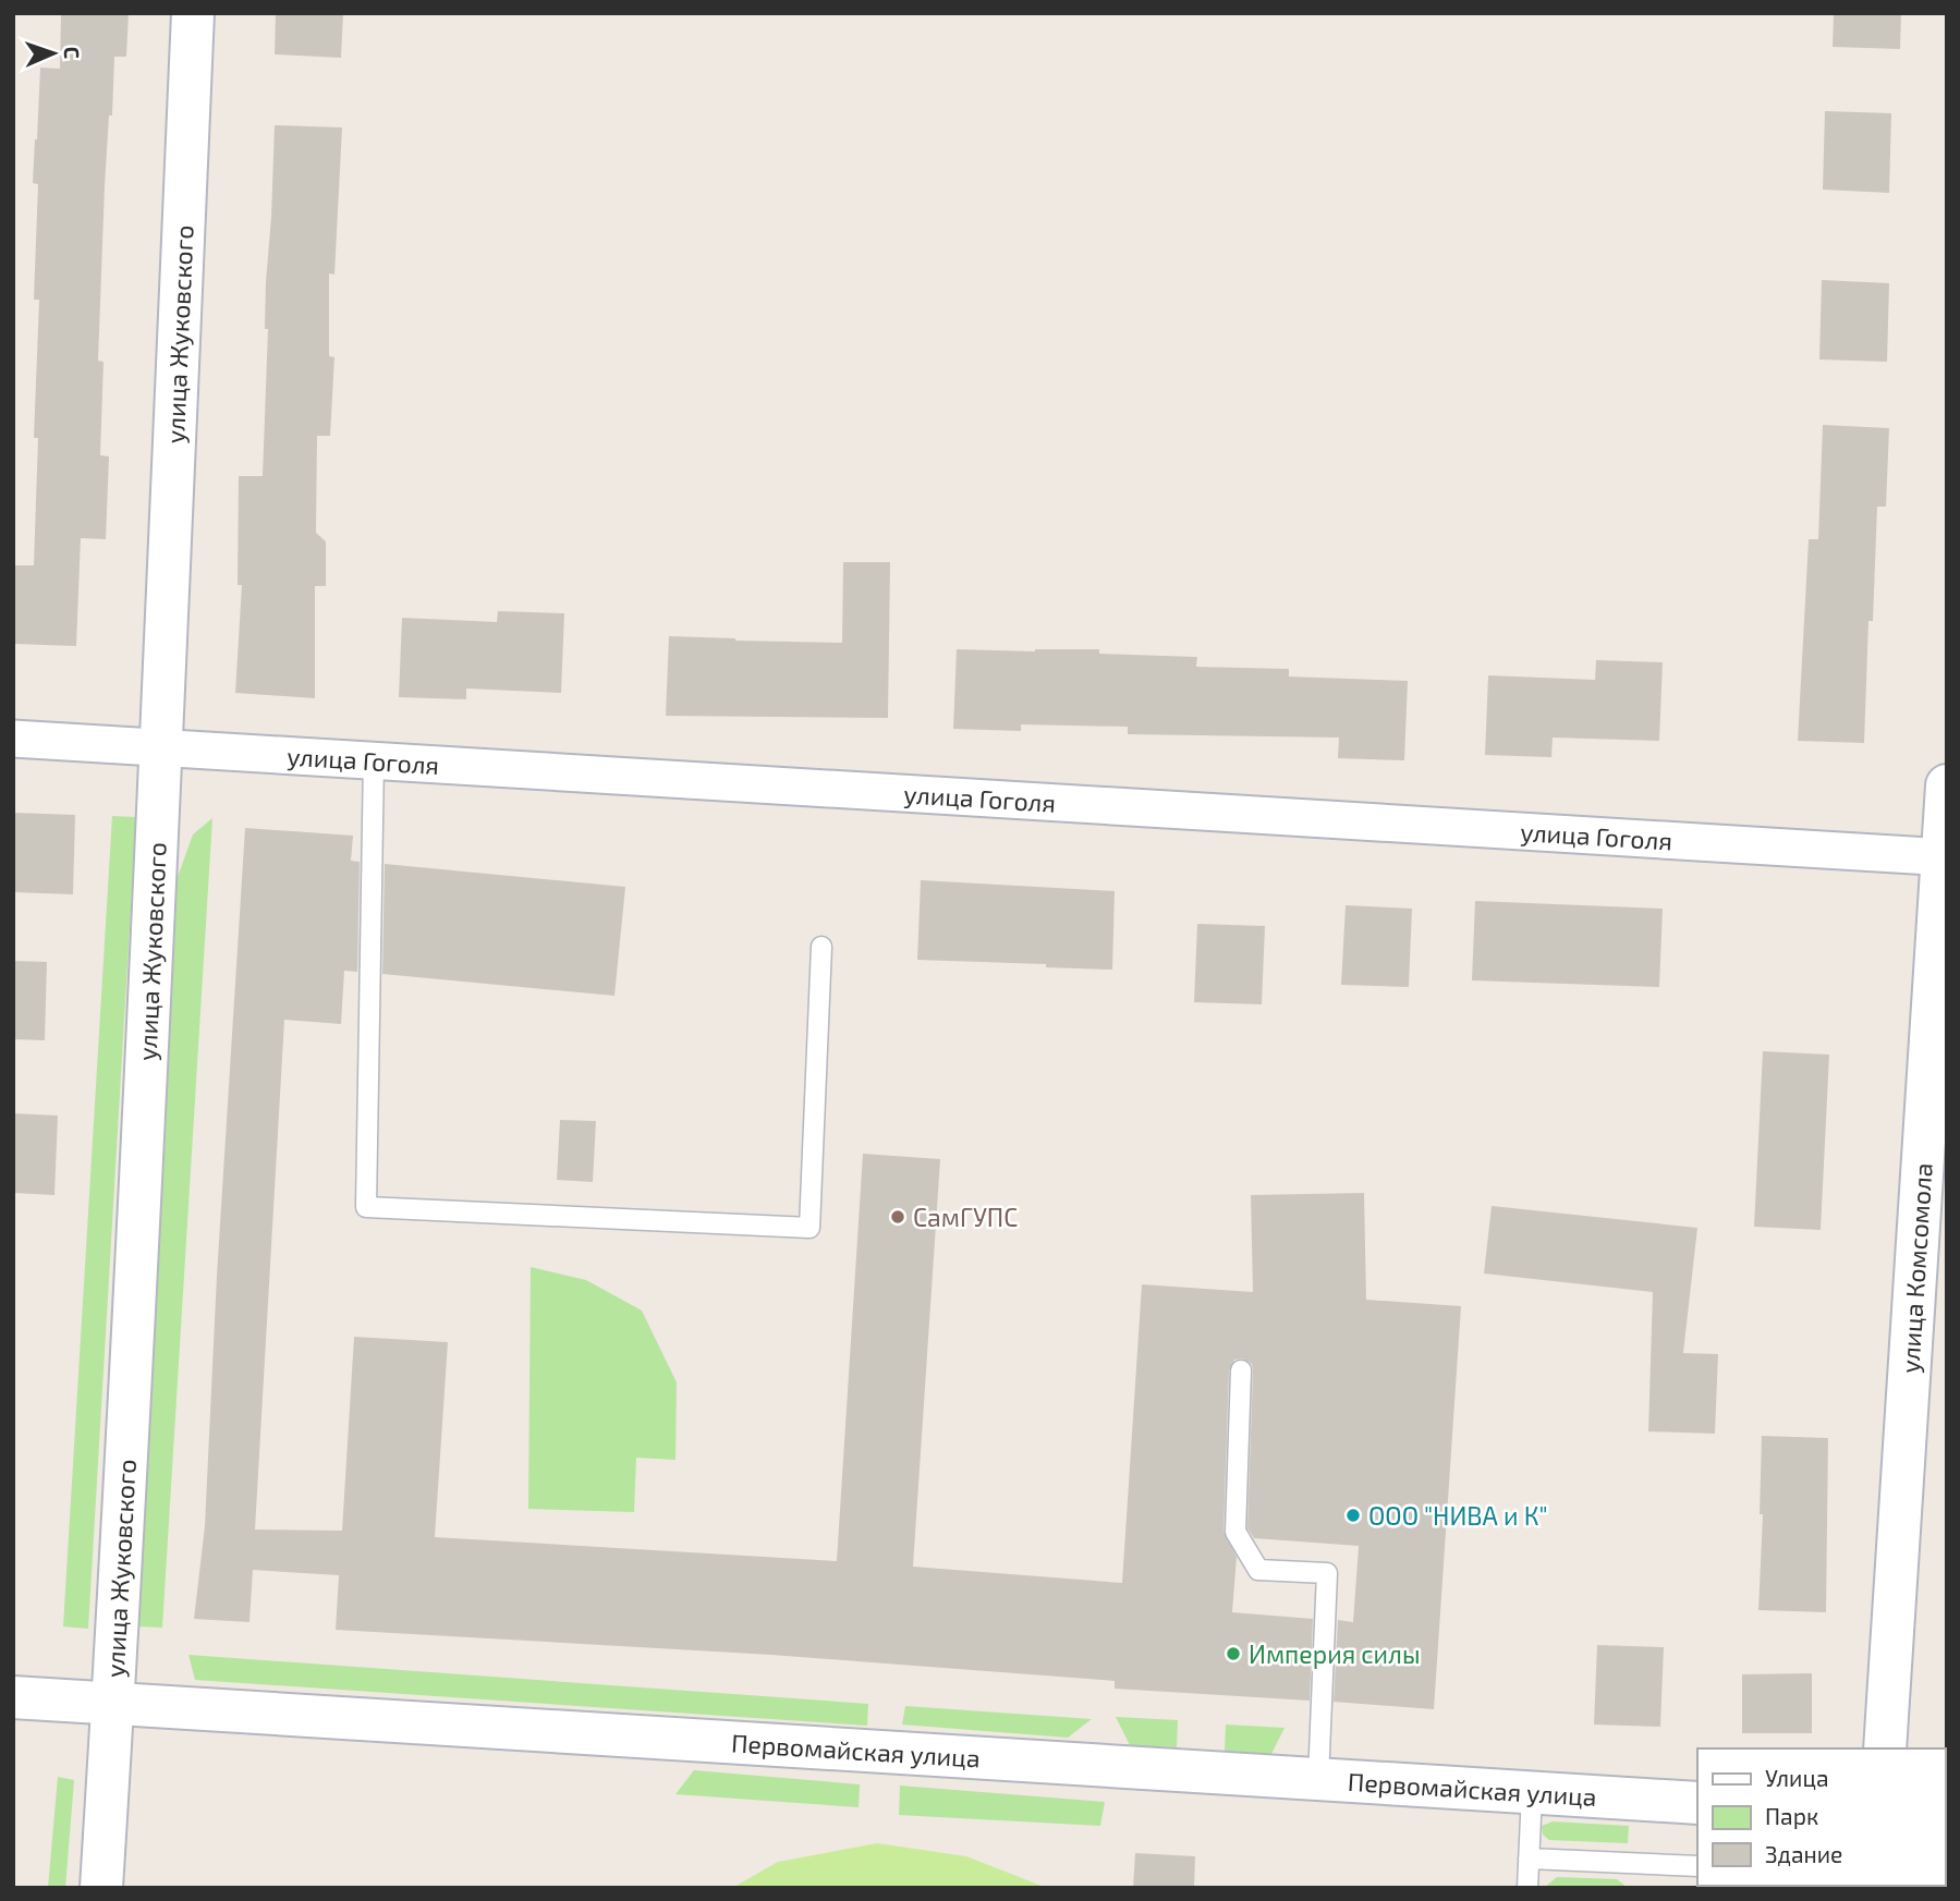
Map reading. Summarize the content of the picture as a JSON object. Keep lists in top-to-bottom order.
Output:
{
  "streets": {
    "street": [
      "улица Жуковского",
      "улица Гоголя",
      "улица Комсомола",
      "Первомайская улица"
    ]
  },
  "crossings": [
    ["улица Жуковского", "улица Гоголя"],
    ["улица Жуковского", "Первомайская улица"],
    ["улица Гоголя", "улица Комсомола"]
  ],
  "places": ["СамГУПС", "OOO \"НИВА и К\"", "Империя силы"],
  "legend": ["Улица", "Парк", "Здание"],
  "north": "right"
}
